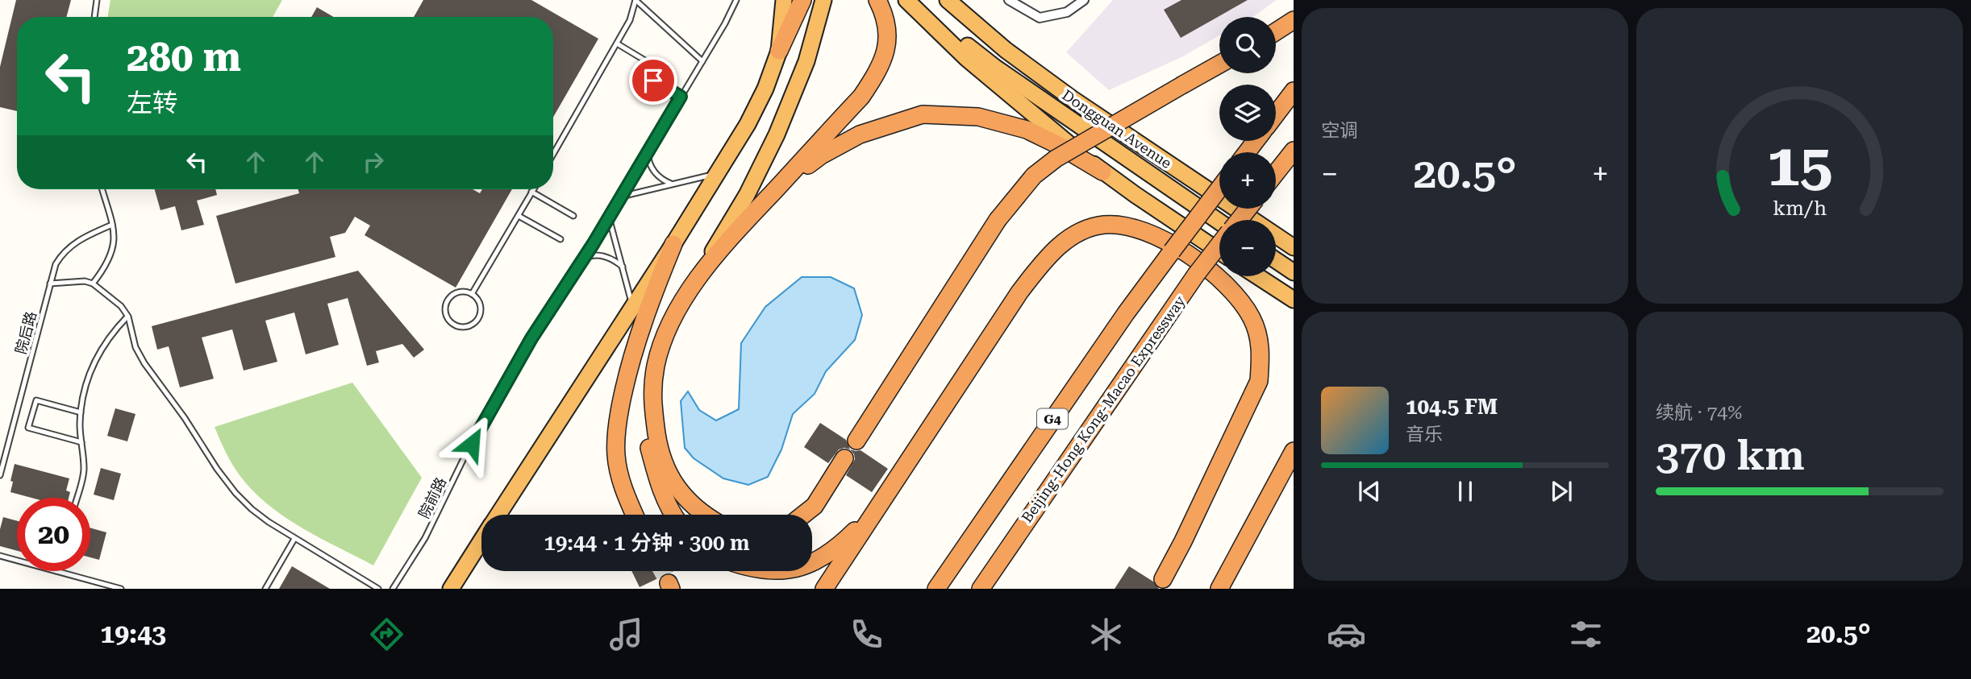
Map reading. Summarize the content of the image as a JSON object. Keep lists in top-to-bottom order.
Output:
{
  "streets": {
    "highway": ["Dongguan Avenue", "Beijing-Hong Kong-Macao Expressway", "G4"],
    "lane": ["院后路", "院前路"]
  },
  "page": {
    "tile": [
      "空调",
      ["续航 · 74%", "370 km"]
    ],
    "map_buttons": ["+", "−"],
    "turn": ["280 m", "左转"],
    "heat": ["−", "20.5°", "+"],
    "song": ["104.5 FM", "音乐"],
    "limit": "20",
    "trip": "19:44 · 1 分钟 · 300 m",
    "tabs": ["19:43", "20.5°"],
    "gauge": ["15", "km/h"]
  }
}
